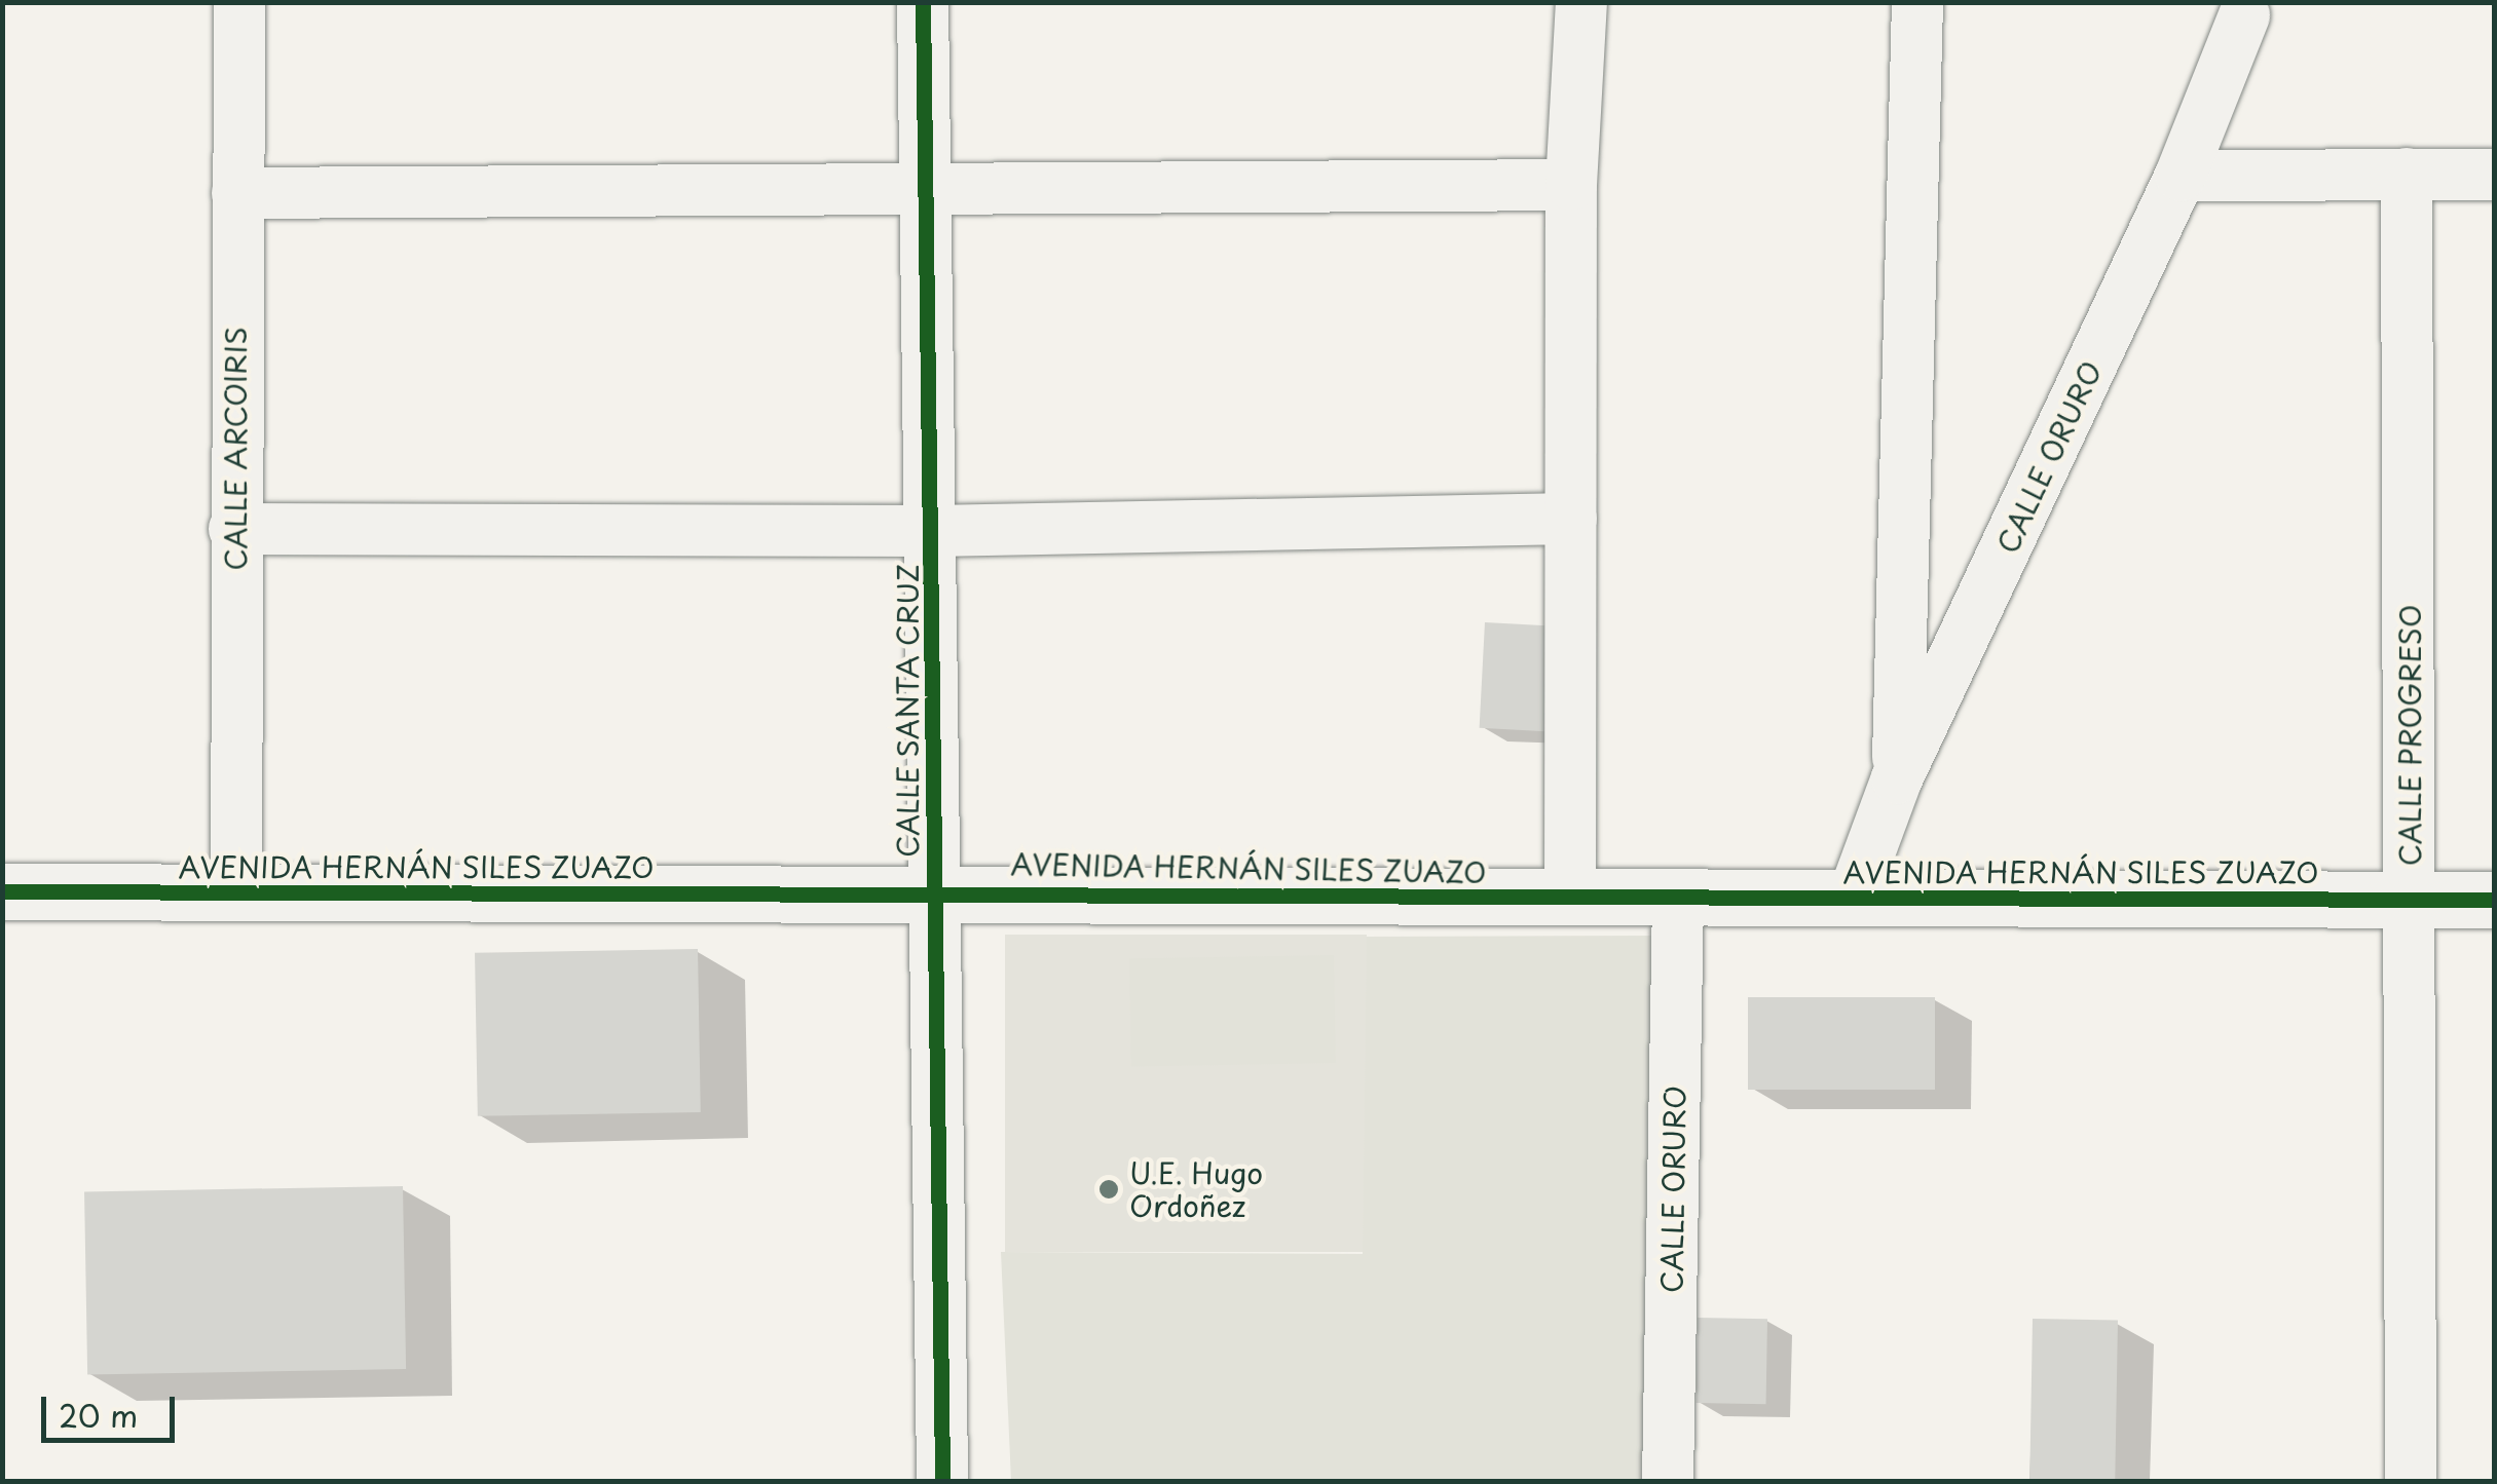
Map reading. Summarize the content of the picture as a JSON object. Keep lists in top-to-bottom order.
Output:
{
  "streets": {
    "street": [
      "CALLE ARCOIRIS",
      "CALLE ORURO",
      "CALLE SANTA CRUZ",
      "CALLE PROGRESO",
      "AVENIDA HERNÁN SILES ZUAZO"
    ]
  },
  "crossings": [
    ["CALLE ARCOIRIS", "AVENIDA HERNÁN SILES ZUAZO"],
    ["CALLE ORURO", "AVENIDA HERNÁN SILES ZUAZO"],
    ["CALLE SANTA CRUZ", "AVENIDA HERNÁN SILES ZUAZO"],
    ["CALLE PROGRESO", "AVENIDA HERNÁN SILES ZUAZO"]
  ],
  "places": ["U.E. Hugo Ordoñez"],
  "scale_bar": "20 m"
}
